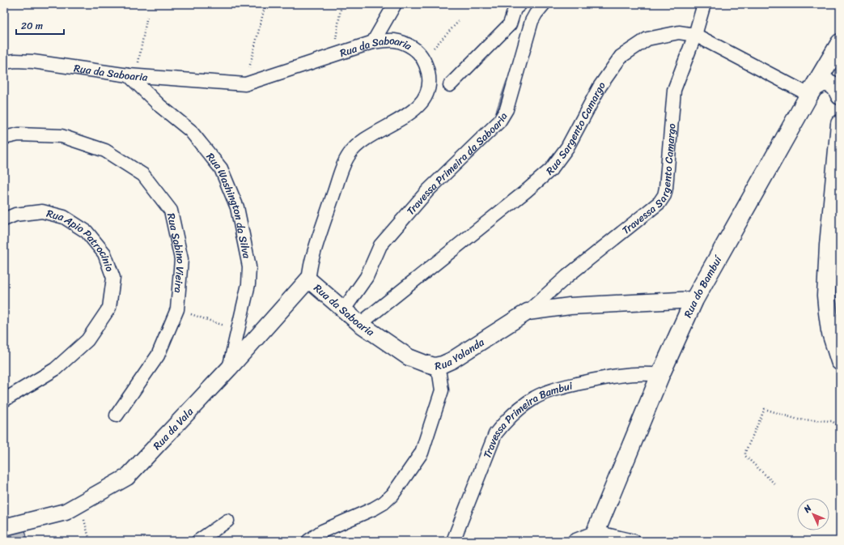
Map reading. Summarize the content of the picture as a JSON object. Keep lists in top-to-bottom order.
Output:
{
  "streets": {
    "main road": ["Rua do Bambuí"],
    "street": [
      "Rua da Saboaria",
      "Rua Sargento Camargo",
      "Travessa Primeira da Saboaria",
      "Travessa Sargento Camargo",
      "Rua Washington da Silva",
      "Rua Apio Patrocinio",
      "Rua Sabino Vieira",
      "Rua Yolanda",
      "Travessa Primeira Bambui",
      "Rua da Vala"
    ]
  },
  "crossings": [
    ["Rua da Saboaria", "Rua Sargento Camargo"],
    ["Rua da Saboaria", "Travessa Primeira da Saboaria"],
    ["Rua da Saboaria", "Rua Washington da Silva"],
    ["Rua da Saboaria", "Rua Yolanda"],
    ["Rua da Saboaria", "Rua da Vala"],
    ["Rua Sargento Camargo", "Travessa Sargento Camargo"],
    ["Rua Sargento Camargo", "Rua do Bambuí"],
    ["Travessa Sargento Camargo", "Rua Yolanda"],
    ["Rua Washington da Silva", "Rua da Vala"],
    ["Rua do Bambuí", "Rua Yolanda"],
    ["Rua do Bambuí", "Travessa Primeira Bambui"]
  ],
  "scale_bar": "20 m",
  "north": "top left"
}
